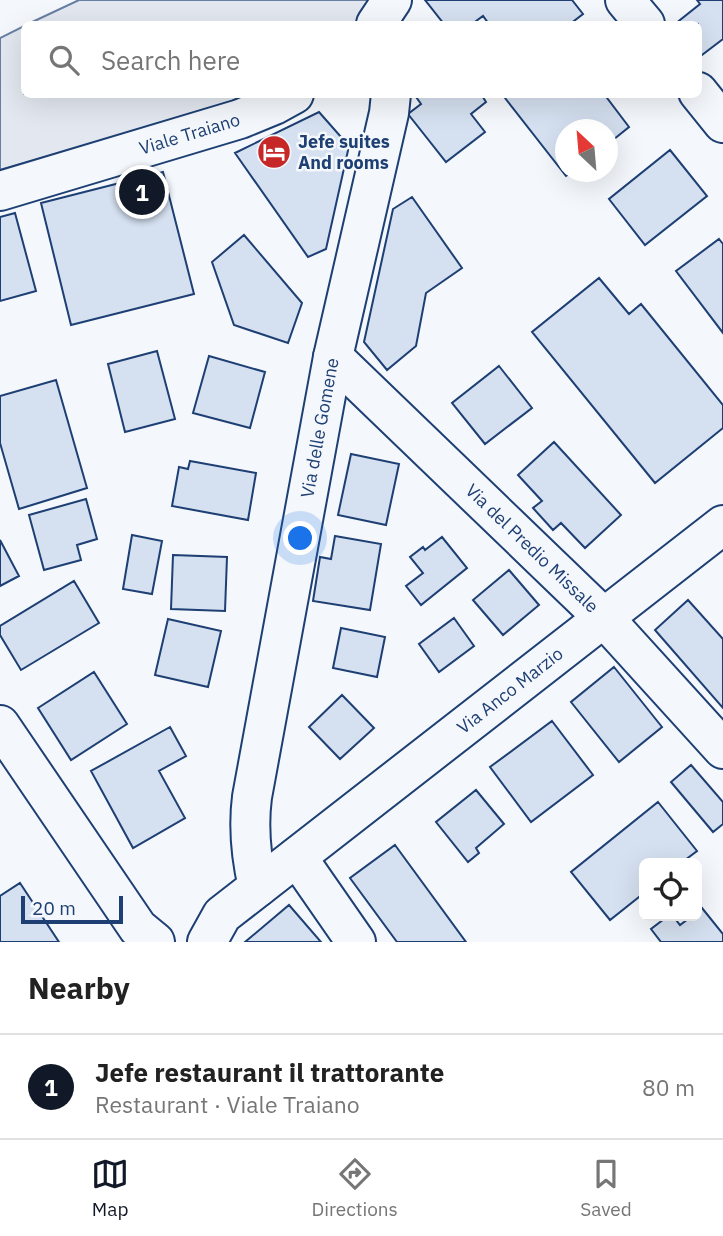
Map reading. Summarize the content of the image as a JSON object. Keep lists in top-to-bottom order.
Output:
{
  "streets": {
    "street": [
      "Viale Traiano",
      "Via delle Gomene",
      "Via del Predio Missale",
      "Via Anco Marzio"
    ]
  },
  "crossings": [
    ["Via delle Gomene", "Via del Predio Missale"],
    ["Via delle Gomene", "Via Anco Marzio"],
    ["Via del Predio Missale", "Via Anco Marzio"]
  ],
  "places": {
    "hotel": ["Jefe suites And rooms"]
  },
  "scale_bar": "20 m",
  "north": "top left",
  "page": {
    "search": "Search here",
    "pins": "1",
    "scale": "20 m",
    "heading": "Nearby",
    "list": [
      {
        "mark": "1",
        "name": "Jefe restaurant il trattorante",
        "note": "Restaurant · Viale Traiano",
        "value": "80 m"
      }
    ],
    "nav": ["Map", "Directions", "Saved"]
  }
}
